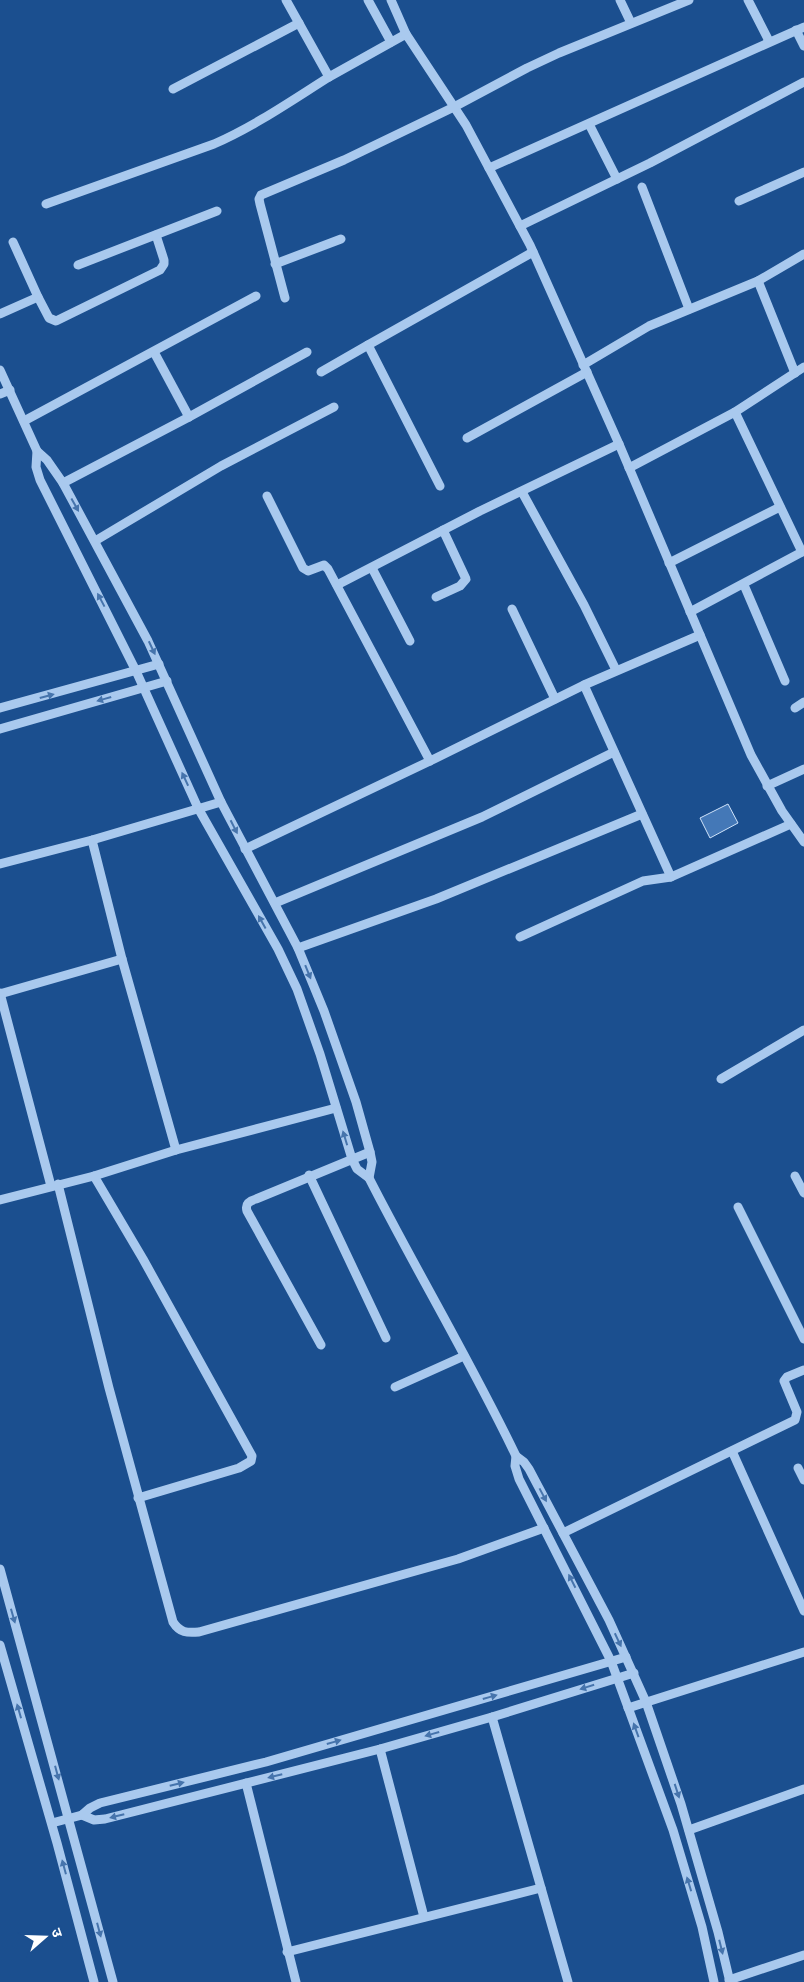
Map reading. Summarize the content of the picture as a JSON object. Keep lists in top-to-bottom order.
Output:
{
  "north": "right"
}
